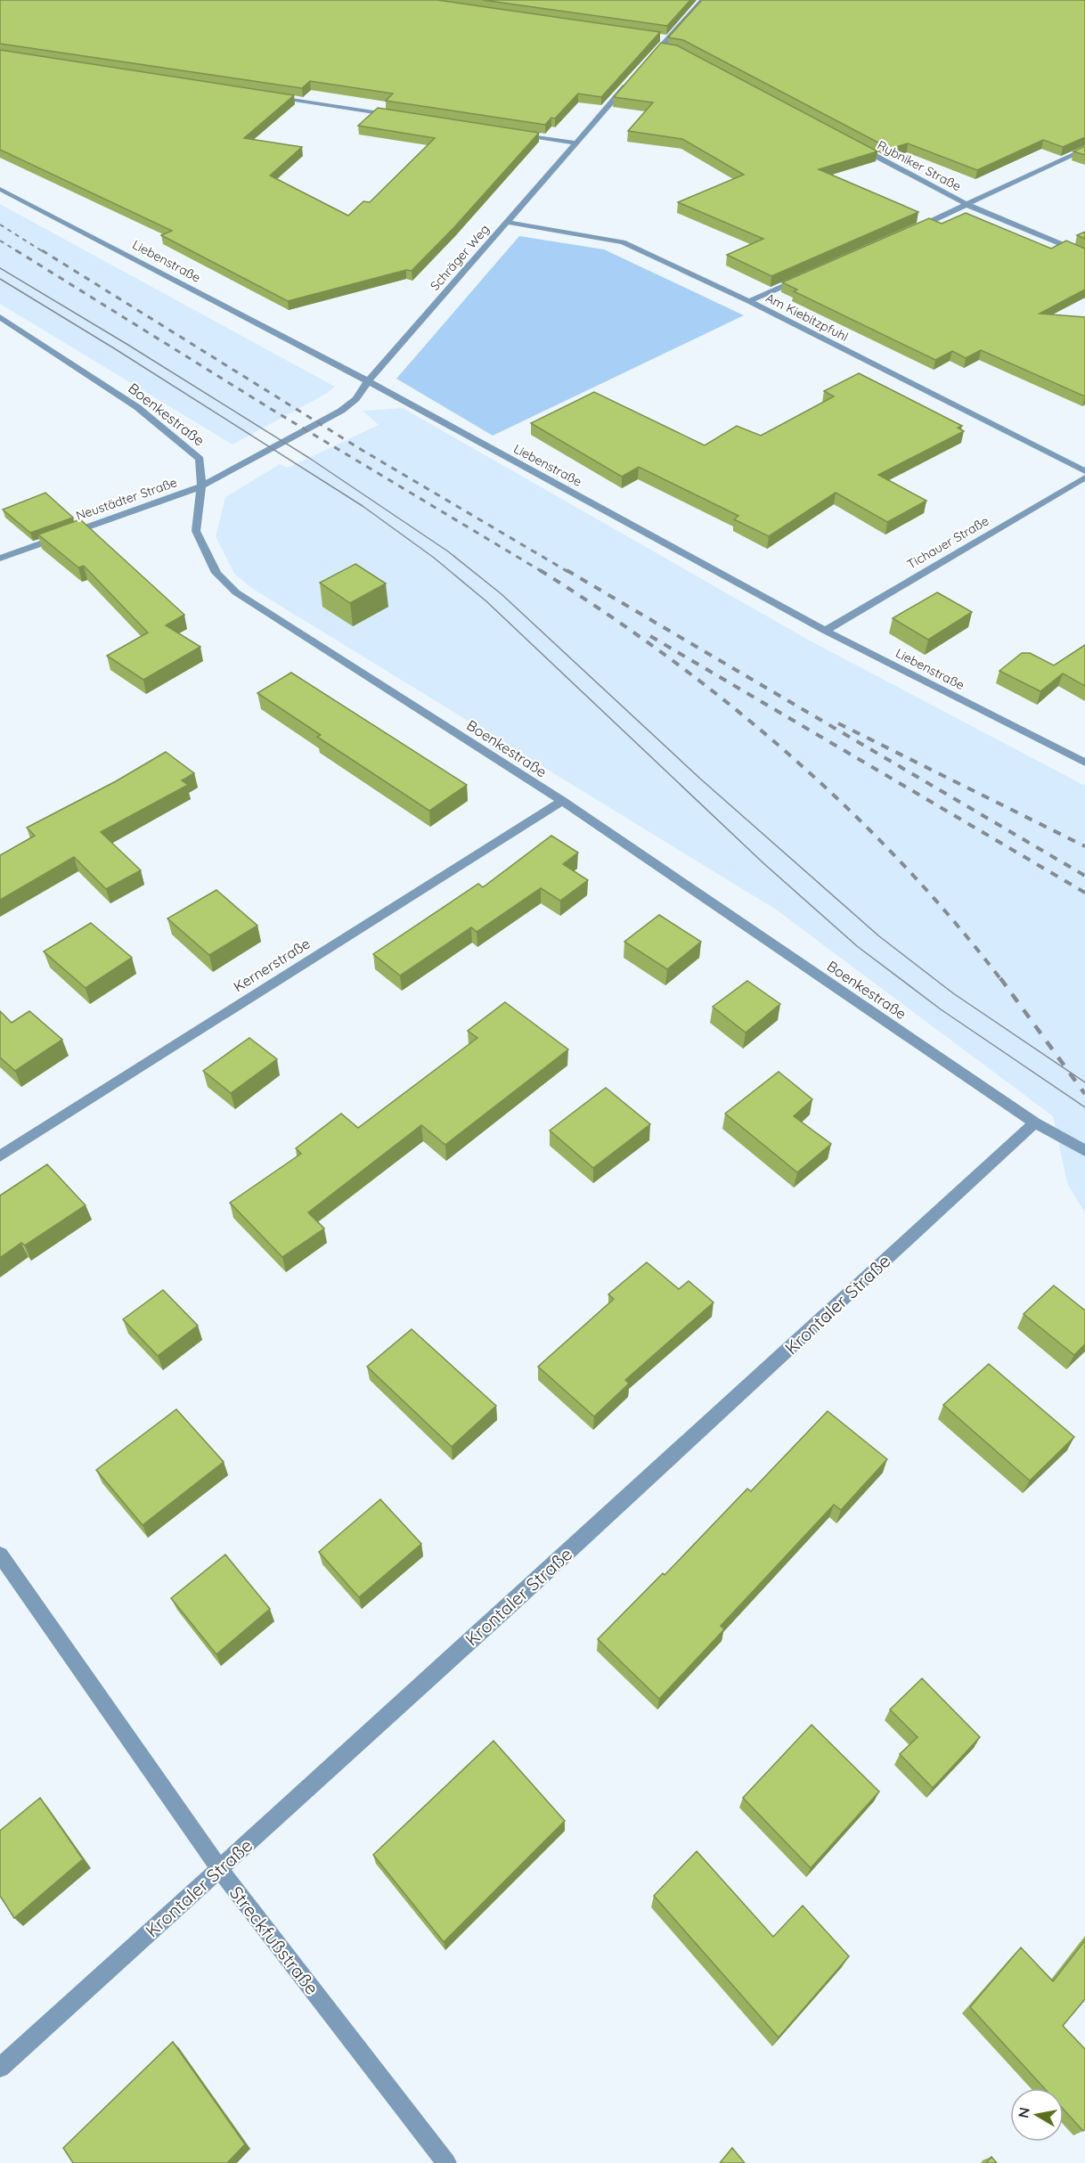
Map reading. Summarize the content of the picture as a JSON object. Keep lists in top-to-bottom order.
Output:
{
  "streets": {
    "street": [
      "Rybniker Straße",
      "Schräger Weg",
      "Liebenstraße",
      "Am Kiebitzpfuhl",
      "Boenkestraße",
      "Neustädter Straße",
      "Tichauer Straße",
      "Kernerstraße",
      "Krontaler Straße",
      "Streckfußstraße"
    ]
  },
  "crossings": [
    ["Schräger Weg", "Liebenstraße"],
    ["Schräger Weg", "Am Kiebitzpfuhl"],
    ["Schräger Weg", "Boenkestraße"],
    ["Schräger Weg", "Neustädter Straße"],
    ["Liebenstraße", "Tichauer Straße"],
    ["Boenkestraße", "Neustädter Straße"],
    ["Boenkestraße", "Kernerstraße"],
    ["Boenkestraße", "Krontaler Straße"],
    ["Krontaler Straße", "Streckfußstraße"]
  ],
  "north": "left"
}
